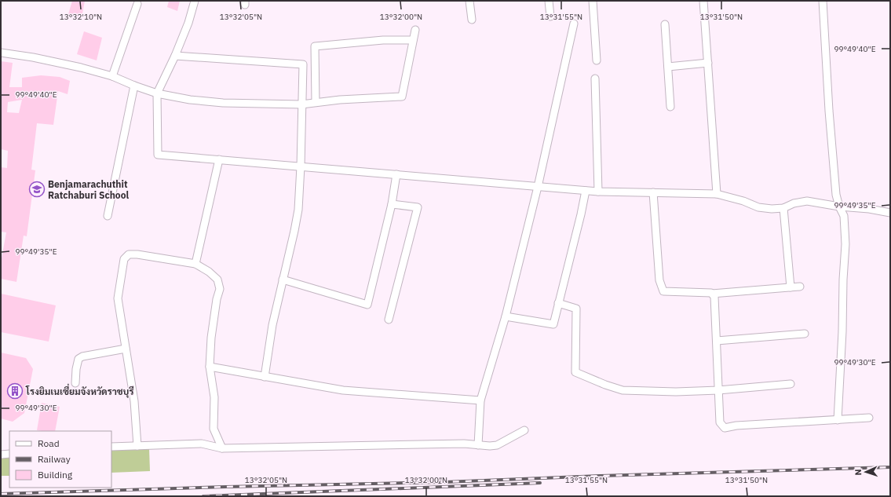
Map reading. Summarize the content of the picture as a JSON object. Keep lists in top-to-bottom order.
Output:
{
  "places": {
    "school or university": ["Benjamarachuthit Ratchaburi School"],
    "building": ["โรงยิมเนเซี่ยมจังหวัดราชบุรี"]
  },
  "legend": ["Road", "Railway", "Building"],
  "north": "left",
  "coordinates": [
    "13°32'10\"N",
    "13°32'05\"N",
    "13°32'00\"N",
    "13°31'55\"N",
    "13°31'50\"N",
    "99°49'40\"E",
    "99°49'35\"E",
    "99°49'30\"E"
  ]
}
